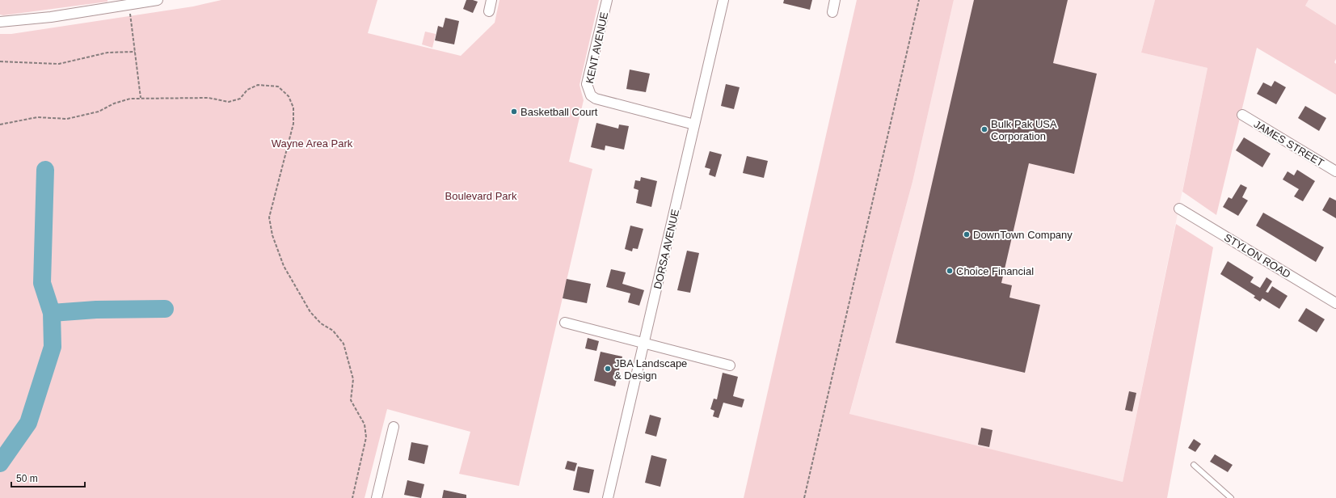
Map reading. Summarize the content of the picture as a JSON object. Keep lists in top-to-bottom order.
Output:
{
  "streets": {
    "street": [
      "KENT AVENUE",
      "JAMES STREET",
      "DORSA AVENUE",
      "STYLON ROAD"
    ]
  },
  "crossings": [
    ["KENT AVENUE", "DORSA AVENUE"]
  ],
  "parks": ["Wayne Area Park", "Boulevard Park"],
  "places": [
    "Basketball Court",
    "Bulk Pak USA Corporation",
    "DownTown Company",
    "Choice Financial",
    "JBA Landscape & Design"
  ],
  "scale_bar": "50 m"
}
